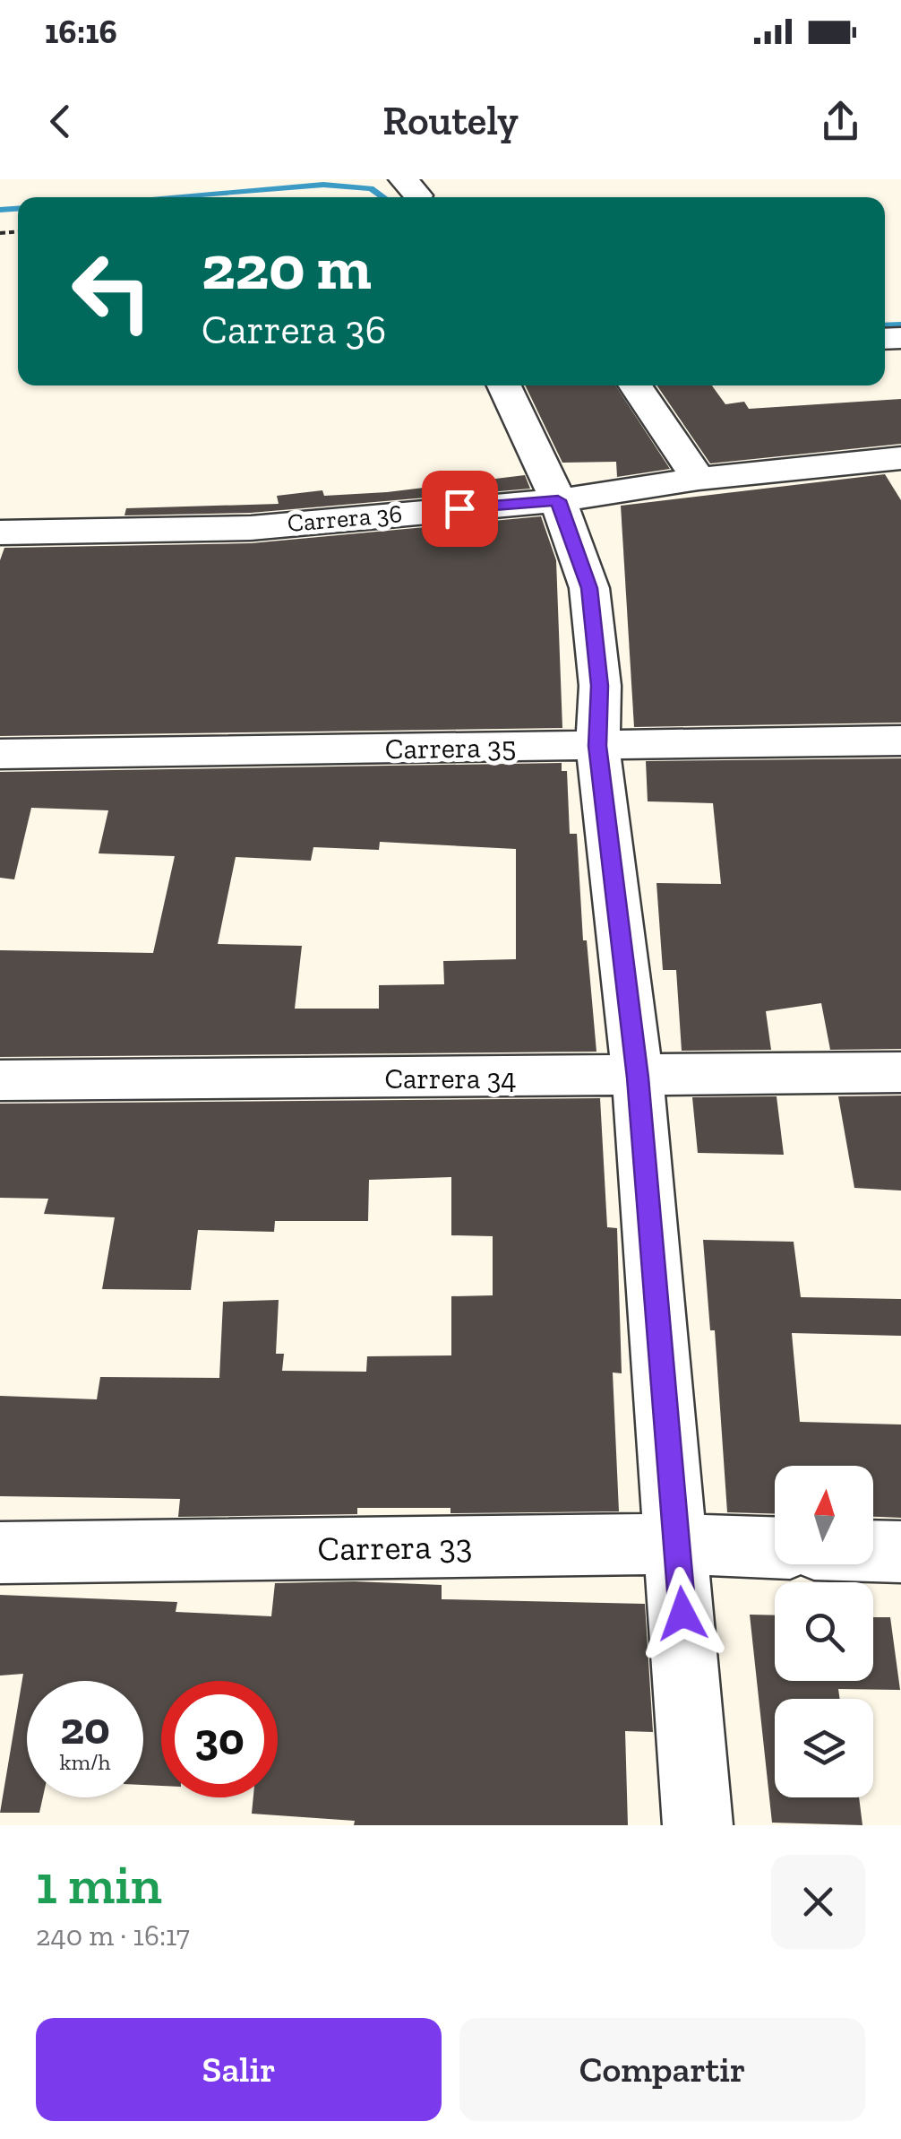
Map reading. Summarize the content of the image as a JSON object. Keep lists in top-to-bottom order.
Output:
{
  "streets": {
    "street": [
      "Carrera 36",
      "Carrera 35",
      "Carrera 34",
      "Carrera 33"
    ]
  },
  "north": "top",
  "page": {
    "status": "16:16",
    "header": "Routely",
    "turn": ["220 m", "Carrera 36"],
    "speed": "20 km/h",
    "limit": "30",
    "heading": ["1 min", "240 m · 16:17"],
    "buttons": ["Salir", "Compartir"]
  }
}
